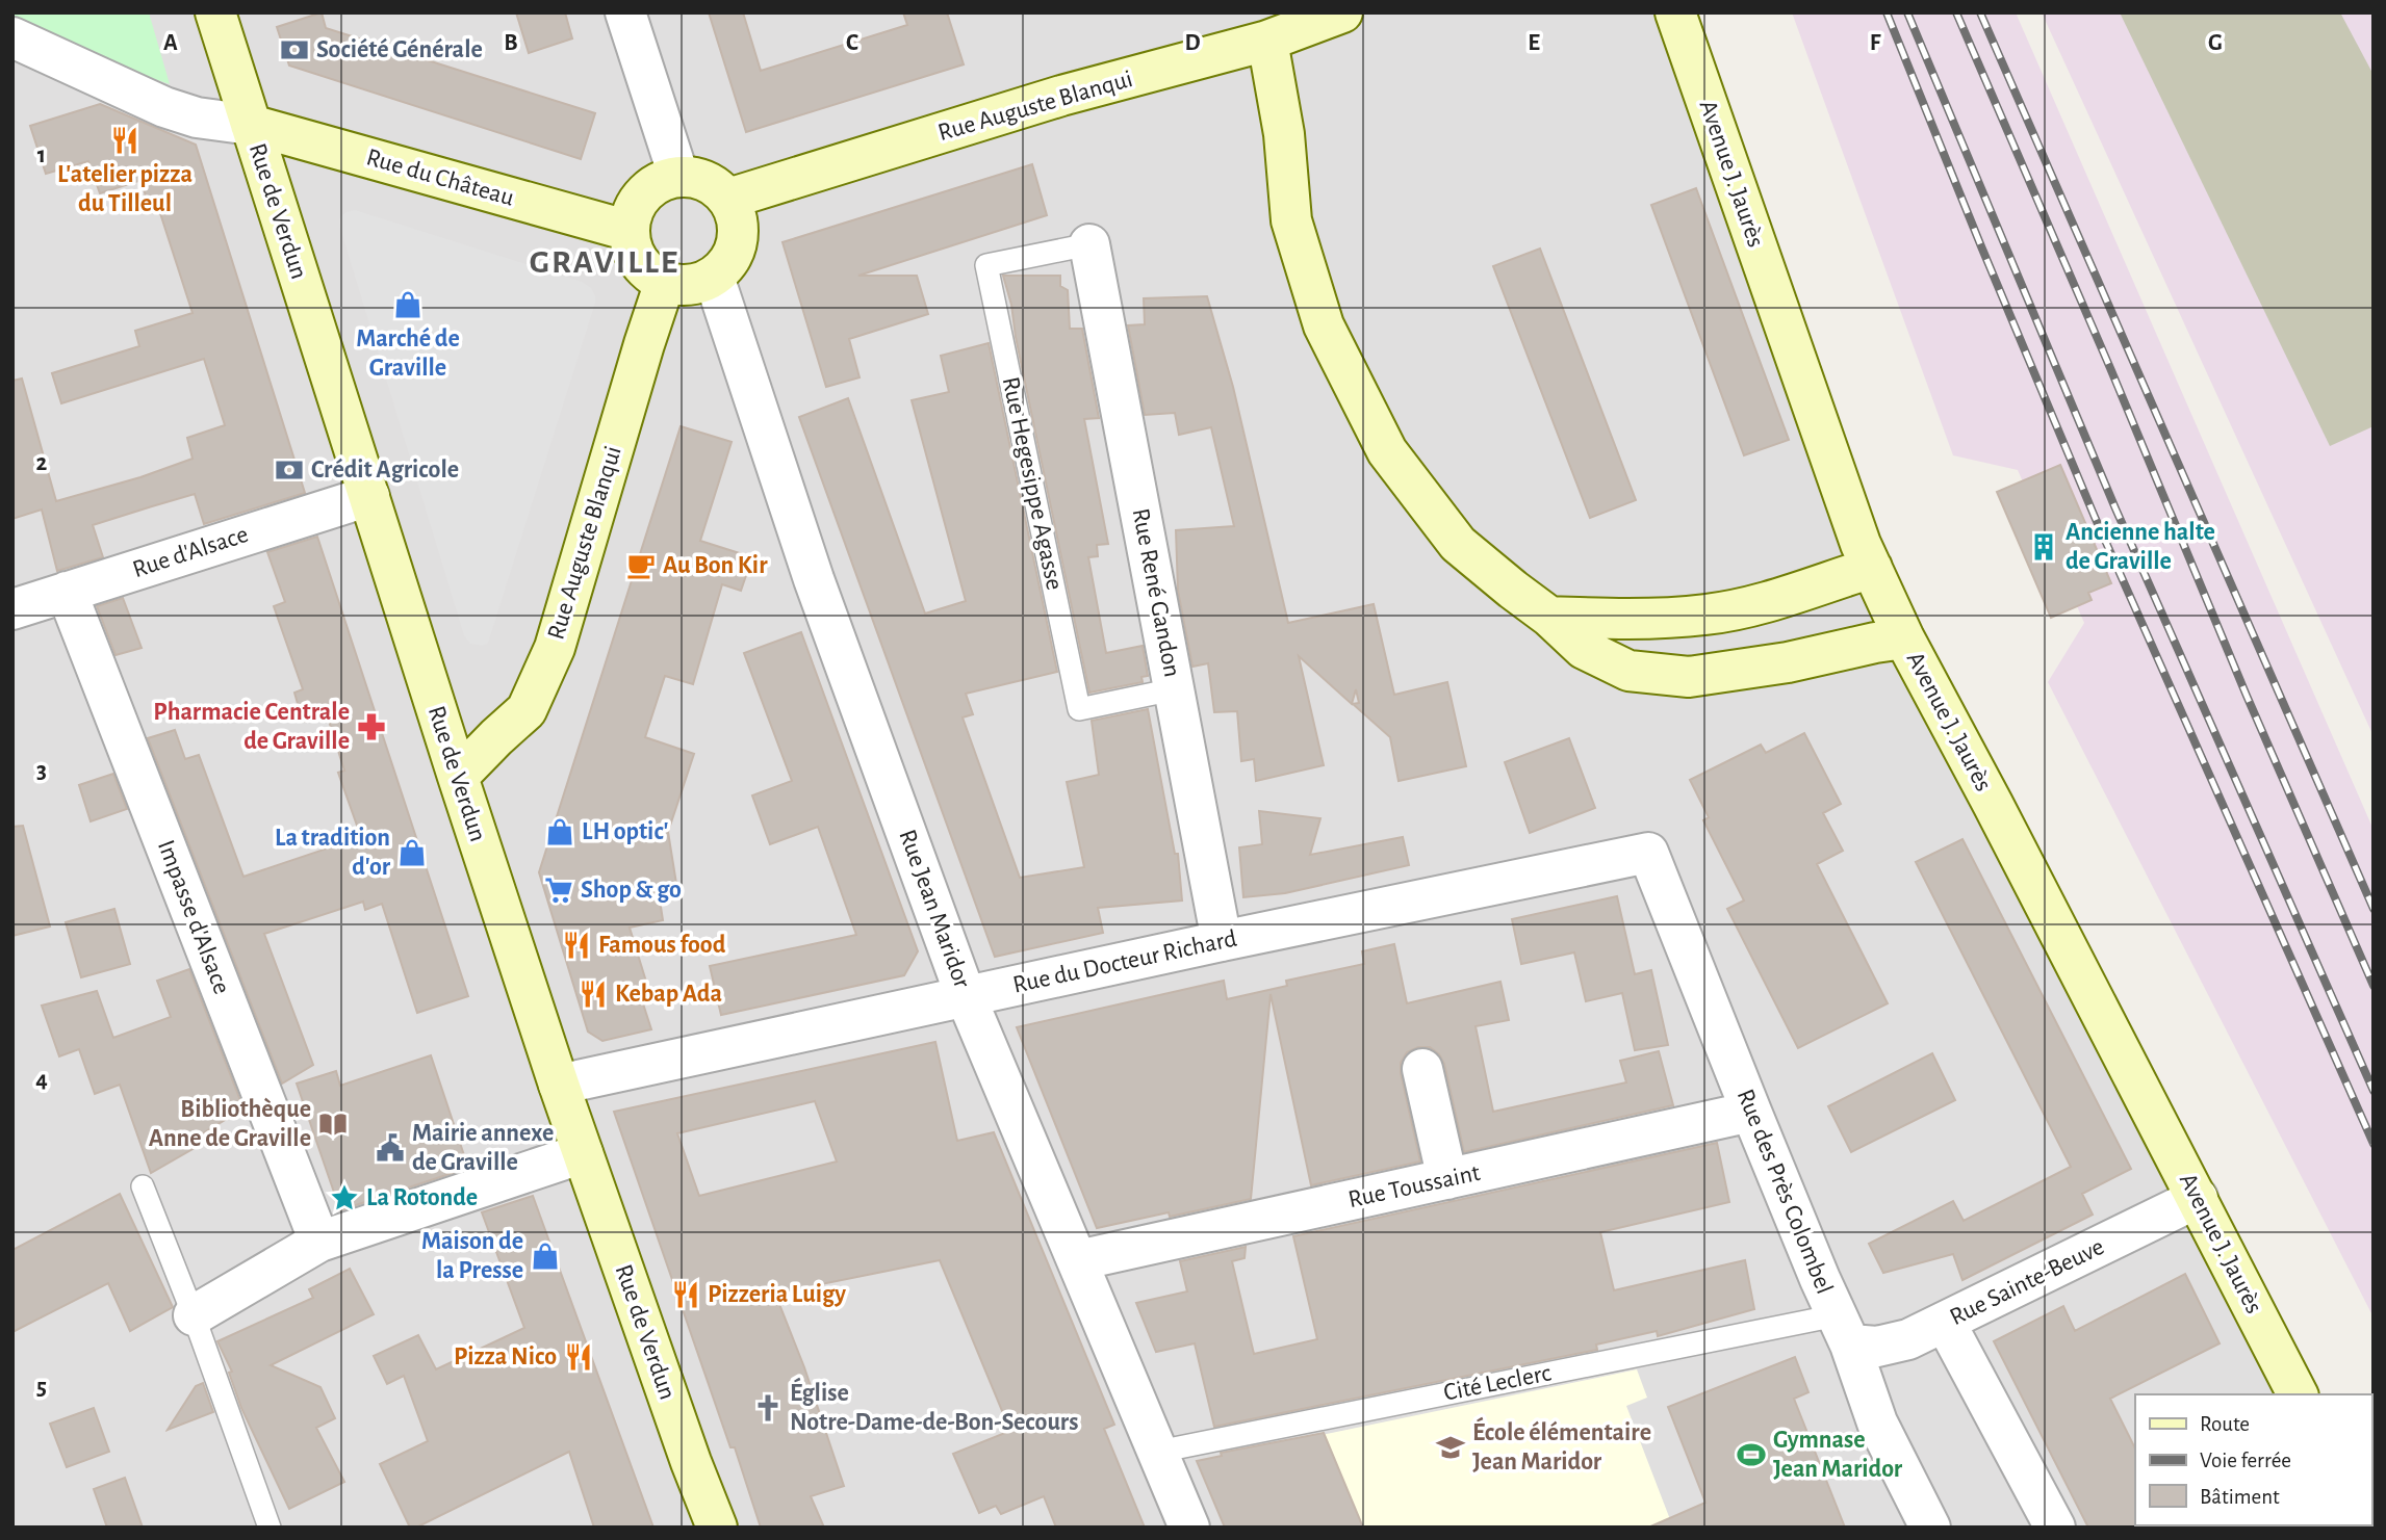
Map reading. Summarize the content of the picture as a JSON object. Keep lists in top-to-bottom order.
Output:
{
  "streets": {
    "street": [
      "Rue Auguste Blanqui",
      "Avenue J. Jaurès",
      "Rue du Château",
      "Rue de Verdun",
      "Rue d'Alsace",
      "Rue René Gandon",
      "Rue Jean Maridor",
      "Impasse d'Alsace",
      "Rue du Docteur Richard",
      "Rue Toussaint",
      "Rue des Près Colombel",
      "Rue Sainte-Beuve"
    ],
    "lane": ["Rue Hegesippe Agasse", "Cité Leclerc"]
  },
  "crossings": [
    ["Rue Auguste Blanqui", "Rue du Château"],
    ["Rue Auguste Blanqui", "Rue de Verdun"],
    ["Rue Auguste Blanqui", "Rue Jean Maridor"],
    ["Avenue J. Jaurès", "Rue Sainte-Beuve"],
    ["Rue du Château", "Rue de Verdun"],
    ["Rue du Château", "Rue Jean Maridor"],
    ["Rue de Verdun", "Rue d'Alsace"],
    ["Rue de Verdun", "Rue du Docteur Richard"],
    ["Rue Hegesippe Agasse", "Rue René Gandon"],
    ["Rue d'Alsace", "Impasse d'Alsace"],
    ["Rue René Gandon", "Rue du Docteur Richard"],
    ["Rue Jean Maridor", "Rue du Docteur Richard"],
    ["Rue Jean Maridor", "Rue Toussaint"],
    ["Rue Jean Maridor", "Cité Leclerc"],
    ["Rue du Docteur Richard", "Rue des Près Colombel"],
    ["Rue Toussaint", "Rue des Près Colombel"],
    ["Rue des Près Colombel", "Rue Sainte-Beuve"],
    ["Rue des Près Colombel", "Cité Leclerc"],
    ["Rue Sainte-Beuve", "Cité Leclerc"]
  ],
  "districts": ["GRAVILLE"],
  "places": {
    "bank": ["Société Générale", "Crédit Agricole"],
    "restaurant": [
      "L'atelier pizza du Tilleul",
      "Famous food",
      "Kebap Ada",
      "Pizzeria Luigy",
      "Pizza Nico"
    ],
    "shop": [
      "Marché de Graville",
      "LH optic'",
      "La tradition d'or",
      "Maison de la Presse"
    ],
    "building": ["Ancienne halte de Graville"],
    "cafe": ["Au Bon Kir"],
    "pharmacy": ["Pharmacie Centrale de Graville"],
    "supermarket": ["Shop & go"],
    "library": ["Bibliothèque Anne de Graville"],
    "public building": ["Mairie annexe de Graville"],
    "place": ["La Rotonde"],
    "church": ["Église Notre-Dame-de-Bon-Secours"],
    "school or university": ["École élémentaire Jean Maridor"],
    "sports": ["Gymnase Jean Maridor"]
  },
  "legend": ["Route", "Voie ferrée", "Bâtiment"],
  "grid": {
    "columns": [
      "A",
      "B",
      "C",
      "D",
      "E",
      "F",
      "G"
    ],
    "rows": [
      "1",
      "2",
      "3",
      "4",
      "5"
    ]
  }
}
